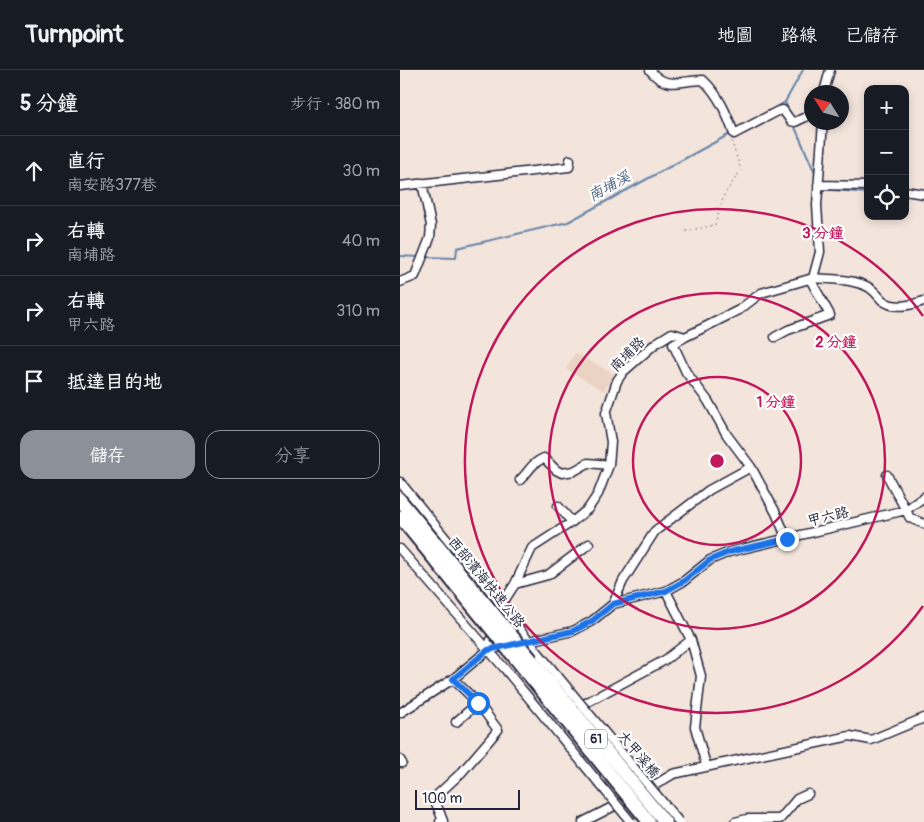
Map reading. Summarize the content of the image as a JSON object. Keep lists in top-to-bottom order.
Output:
{
  "streets": {
    "highway": ["西部濱海快速公路", "61"],
    "street": ["南埔路", "甲六路", "大甲溪橋"]
  },
  "crossings": [
    ["南埔路", "甲六路"],
    ["南埔路", "大甲溪橋"],
    ["甲六路", "大甲溪橋"]
  ],
  "water": ["南埔溪"],
  "scale_bar": "100 m",
  "north": "top left",
  "page": {
    "header": "Turnpoint",
    "nav": ["地圖", "路線", "已儲存"],
    "heading": ["5 分鐘", "步行 · 380 m"],
    "map_buttons": ["+", "−"],
    "list": [
      ["直行", "南安路377巷", "30 m"],
      ["右轉", "南埔路", "40 m"],
      ["右轉", "甲六路", "310 m"],
      "抵達目的地"
    ],
    "buttons": ["儲存", "分享"],
    "scale": "100 m"
  },
  "rings": ["3 分鐘", "2 分鐘", "1 分鐘"]
}
